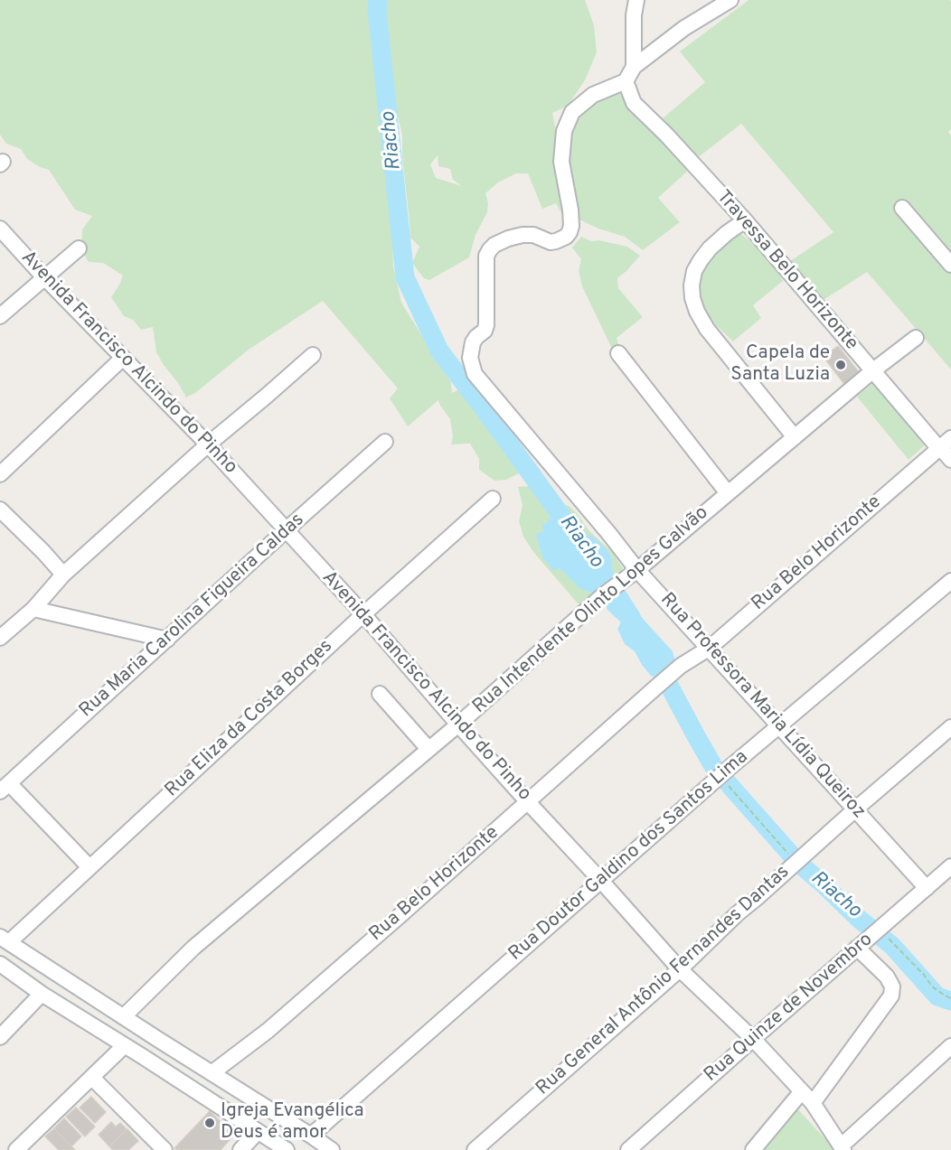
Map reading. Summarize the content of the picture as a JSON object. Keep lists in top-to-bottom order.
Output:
{
  "streets": {
    "street": [
      "Travessa Belo Horizonte",
      "Avenida Francisco Alcindo do Pinho",
      "Rua Belo Horizonte",
      "Rua Intendente Olinto Lopes Galvão",
      "Rua Maria Carolina Figueira Caldas",
      "Rua Professora Maria Lídia Queiroz",
      "Rua Eliza da Costa Borges",
      "Rua Doutor Galdino dos Santos Lima",
      "Rua General Antônio Fernandes Dantas",
      "Rua Quinze de Novembro"
    ]
  },
  "crossings": [
    ["Travessa Belo Horizonte", "Rua Belo Horizonte"],
    ["Travessa Belo Horizonte", "Rua Intendente Olinto Lopes Galvão"],
    ["Travessa Belo Horizonte", "Rua Professora Maria Lídia Queiroz"],
    ["Avenida Francisco Alcindo do Pinho", "Rua Belo Horizonte"],
    ["Avenida Francisco Alcindo do Pinho", "Rua Intendente Olinto Lopes Galvão"],
    ["Avenida Francisco Alcindo do Pinho", "Rua Maria Carolina Figueira Caldas"],
    ["Avenida Francisco Alcindo do Pinho", "Rua Eliza da Costa Borges"],
    ["Avenida Francisco Alcindo do Pinho", "Rua Doutor Galdino dos Santos Lima"],
    ["Avenida Francisco Alcindo do Pinho", "Rua General Antônio Fernandes Dantas"],
    ["Avenida Francisco Alcindo do Pinho", "Rua Quinze de Novembro"],
    ["Rua Belo Horizonte", "Rua Professora Maria Lídia Queiroz"],
    ["Rua Intendente Olinto Lopes Galvão", "Rua Professora Maria Lídia Queiroz"],
    ["Rua Professora Maria Lídia Queiroz", "Rua Doutor Galdino dos Santos Lima"],
    ["Rua Professora Maria Lídia Queiroz", "Rua General Antônio Fernandes Dantas"],
    ["Rua Professora Maria Lídia Queiroz", "Rua Quinze de Novembro"]
  ],
  "water": ["Riacho"],
  "places": ["Capela de Santa Luzia", "Igreja Evangélica Deus é amor"]
}
